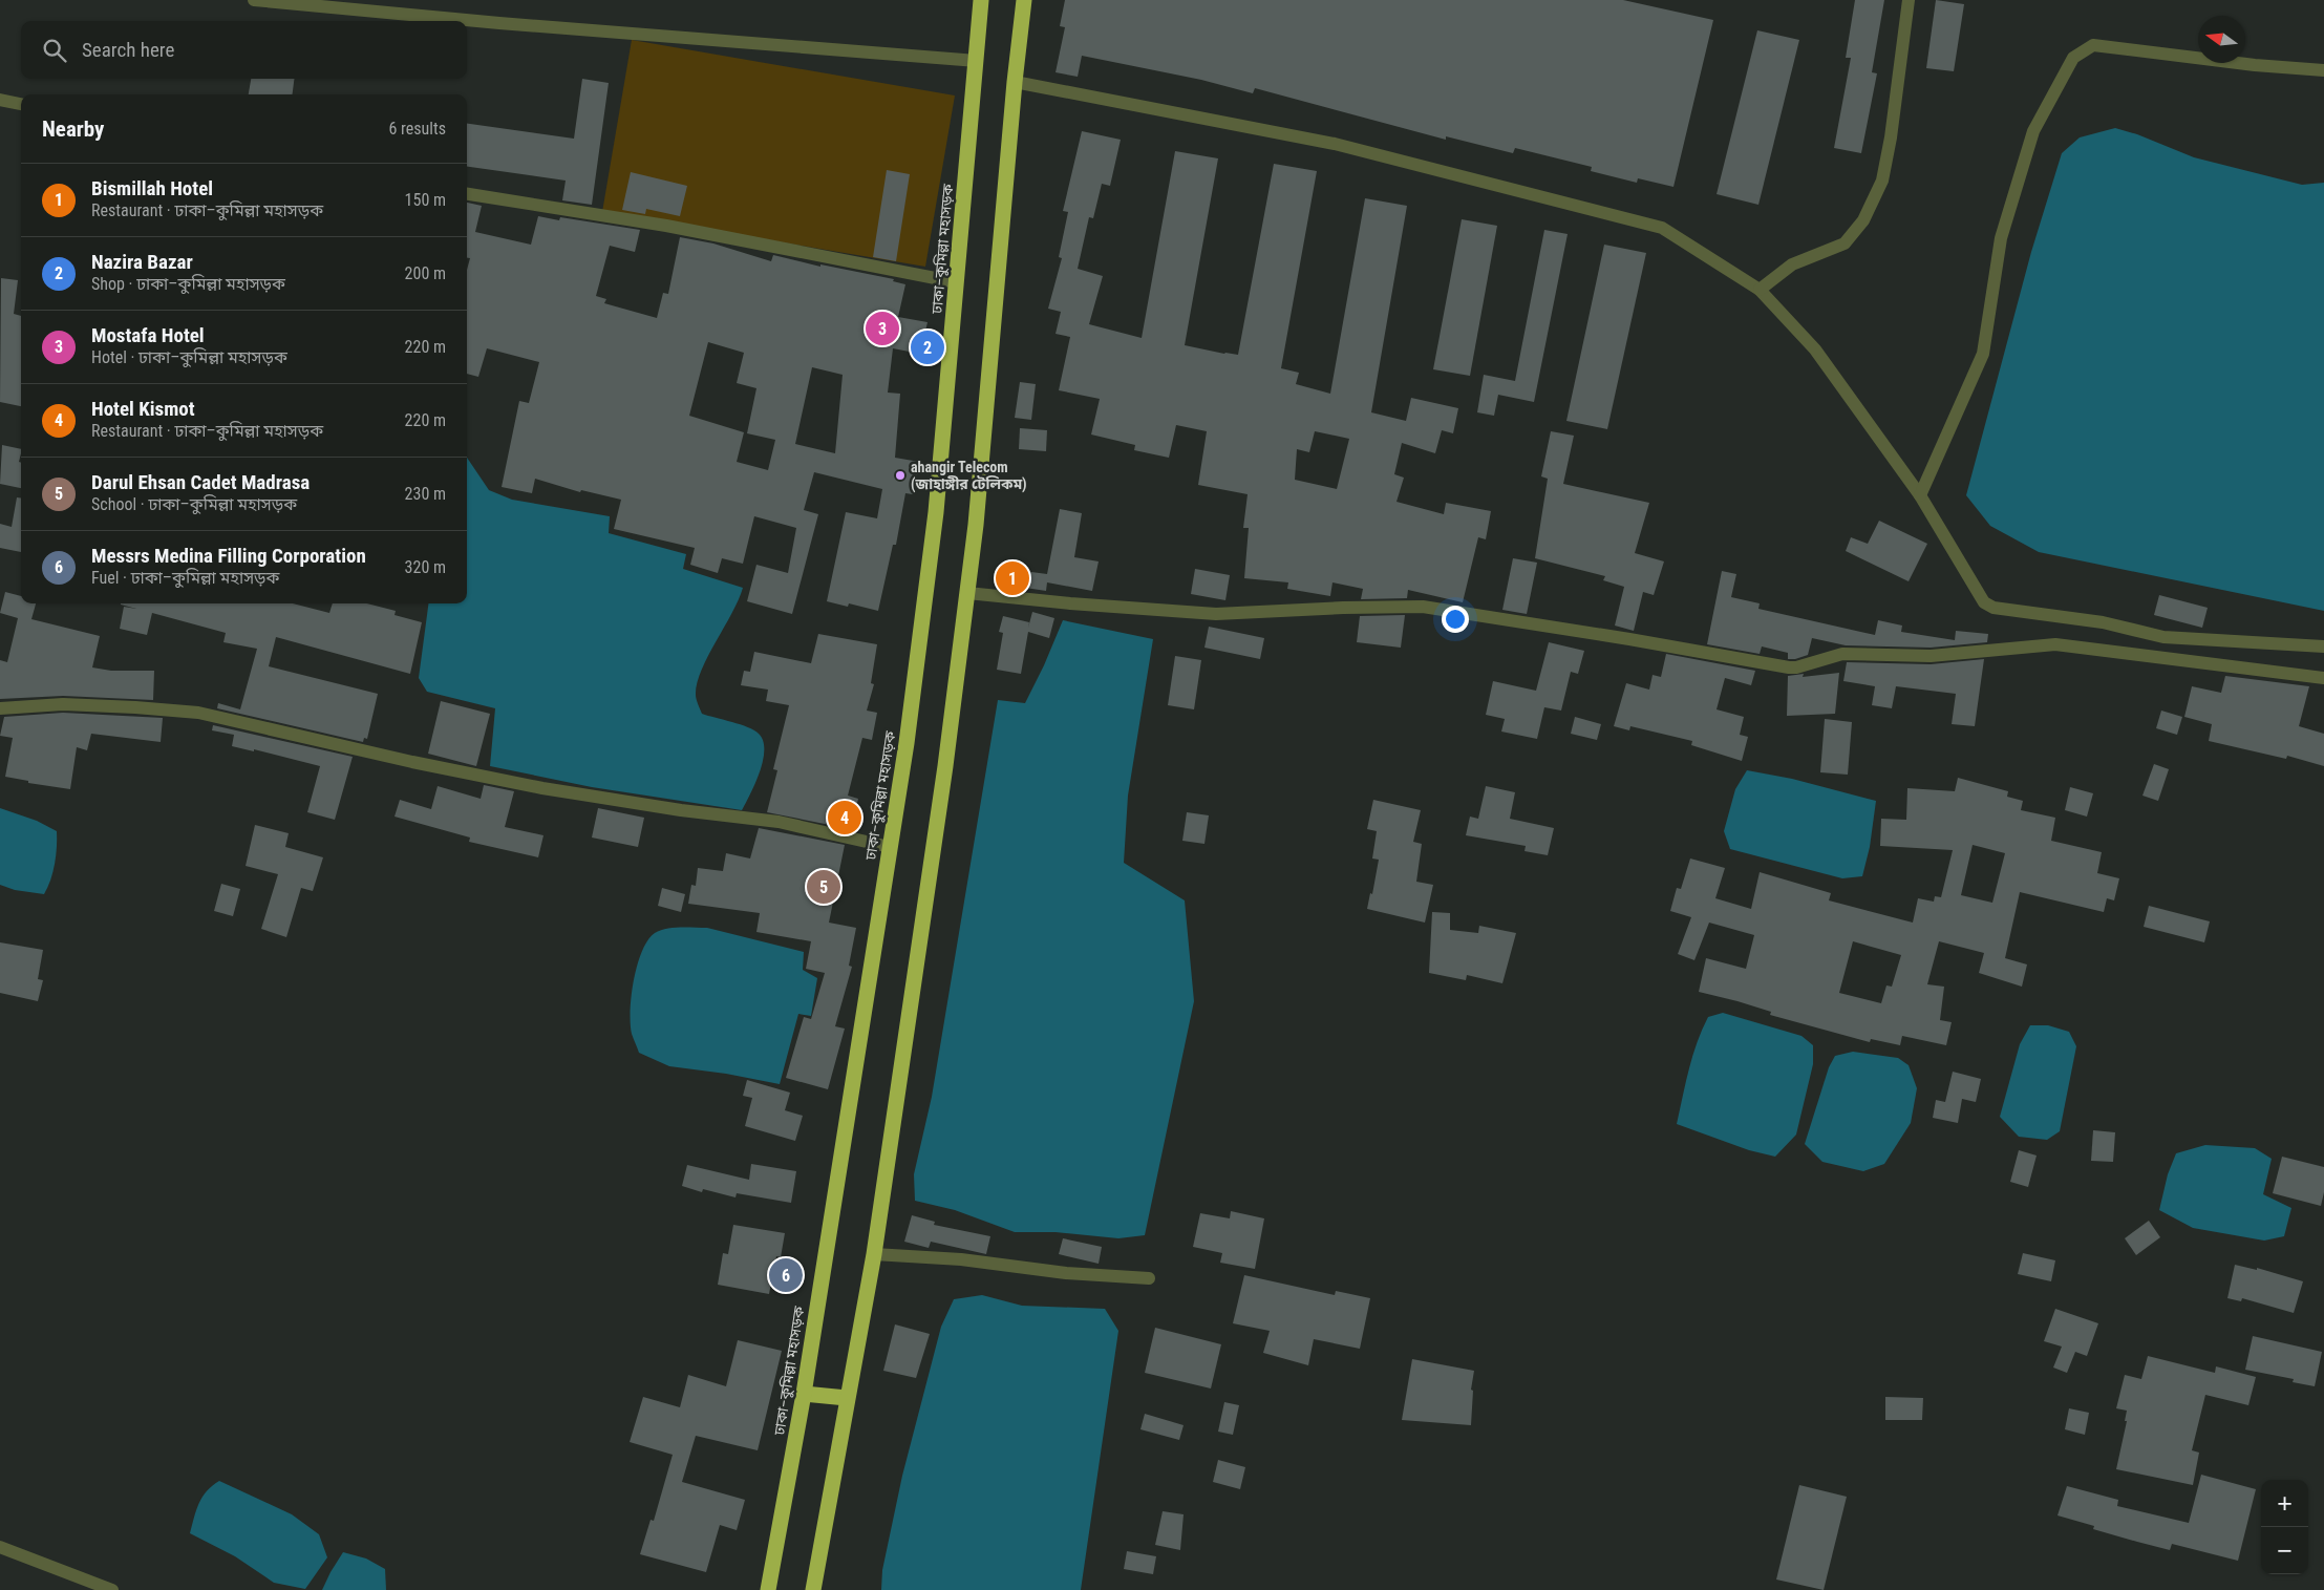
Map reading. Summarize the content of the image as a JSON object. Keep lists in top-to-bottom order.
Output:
{
  "streets": {
    "highway": ["ঢাকা–কুমিল্লা মহাসড়ক"]
  },
  "places": ["ahangir Telecom (জাহাঙ্গীর টেলিকম)"],
  "north": "left",
  "page": {
    "search": "Search here",
    "heading": ["Nearby", "6 results"],
    "list": [
      {
        "mark": "1",
        "name": "Bismillah Hotel",
        "note": "Restaurant · ঢাকা–কুমিল্লা মহাসড়ক",
        "value": "150 m"
      },
      {
        "mark": "2",
        "name": "Nazira Bazar",
        "note": "Shop · ঢাকা–কুমিল্লা মহাসড়ক",
        "value": "200 m"
      },
      {
        "mark": "3",
        "name": "Mostafa Hotel",
        "note": "Hotel · ঢাকা–কুমিল্লা মহাসড়ক",
        "value": "220 m"
      },
      {
        "mark": "4",
        "name": "Hotel Kismot",
        "note": "Restaurant · ঢাকা–কুমিল্লা মহাসড়ক",
        "value": "220 m"
      },
      {
        "mark": "5",
        "name": "Darul Ehsan Cadet Madrasa",
        "note": "School · ঢাকা–কুমিল্লা মহাসড়ক",
        "value": "230 m"
      },
      {
        "mark": "6",
        "name": "Messrs Medina Filling Corporation",
        "note": "Fuel · ঢাকা–কুমিল্লা মহাসড়ক",
        "value": "320 m"
      }
    ],
    "pins": [
      "3",
      "2",
      "1",
      "4",
      "5",
      "6"
    ],
    "map_buttons": ["+", "−"]
  }
}
